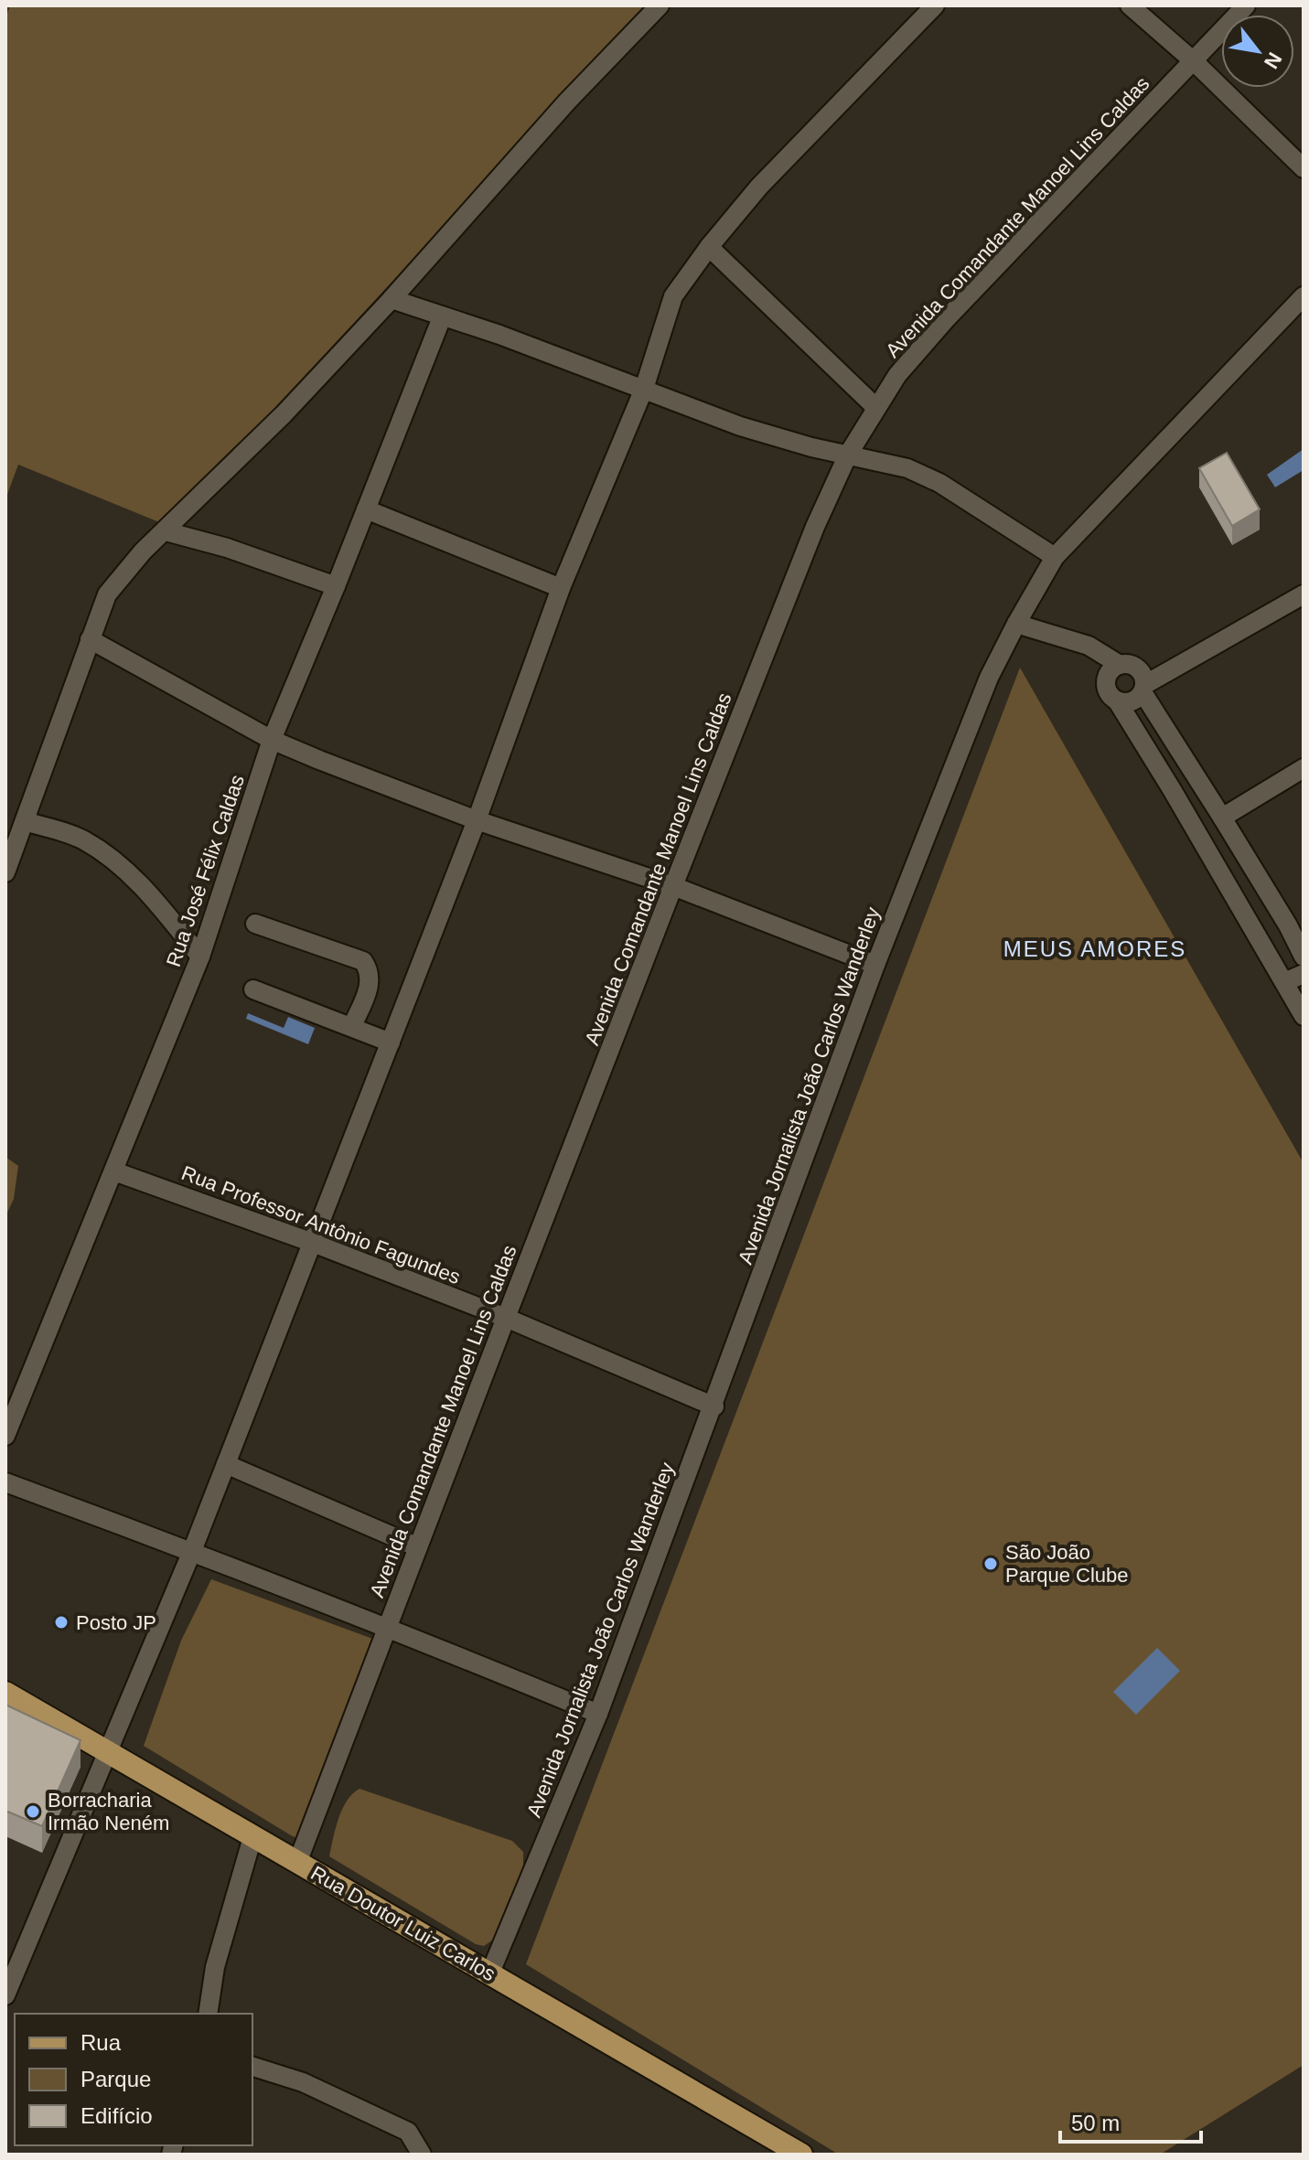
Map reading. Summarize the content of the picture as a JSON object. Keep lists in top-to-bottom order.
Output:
{
  "streets": {
    "main road": ["Rua Doutor Luiz Carlos"],
    "street": [
      "Avenida Comandante Manoel Lins Caldas",
      "Rua José Félix Caldas",
      "Avenida Jornalista João Carlos Wanderley",
      "Rua Professor Antônio Fagundes"
    ]
  },
  "crossings": [
    ["Avenida Comandante Manoel Lins Caldas", "Rua Professor Antônio Fagundes"],
    ["Avenida Comandante Manoel Lins Caldas", "Rua Doutor Luiz Carlos"],
    ["Rua José Félix Caldas", "Rua Professor Antônio Fagundes"],
    ["Avenida Jornalista João Carlos Wanderley", "Rua Professor Antônio Fagundes"],
    ["Avenida Jornalista João Carlos Wanderley", "Rua Doutor Luiz Carlos"]
  ],
  "districts": ["MEUS AMORES"],
  "places": ["São João Parque Clube", "Posto JP", "Borracharia Irmão Neném"],
  "legend": ["Rua", "Parque", "Edifício"],
  "scale_bar": "50 m",
  "north": "bottom right"
}
